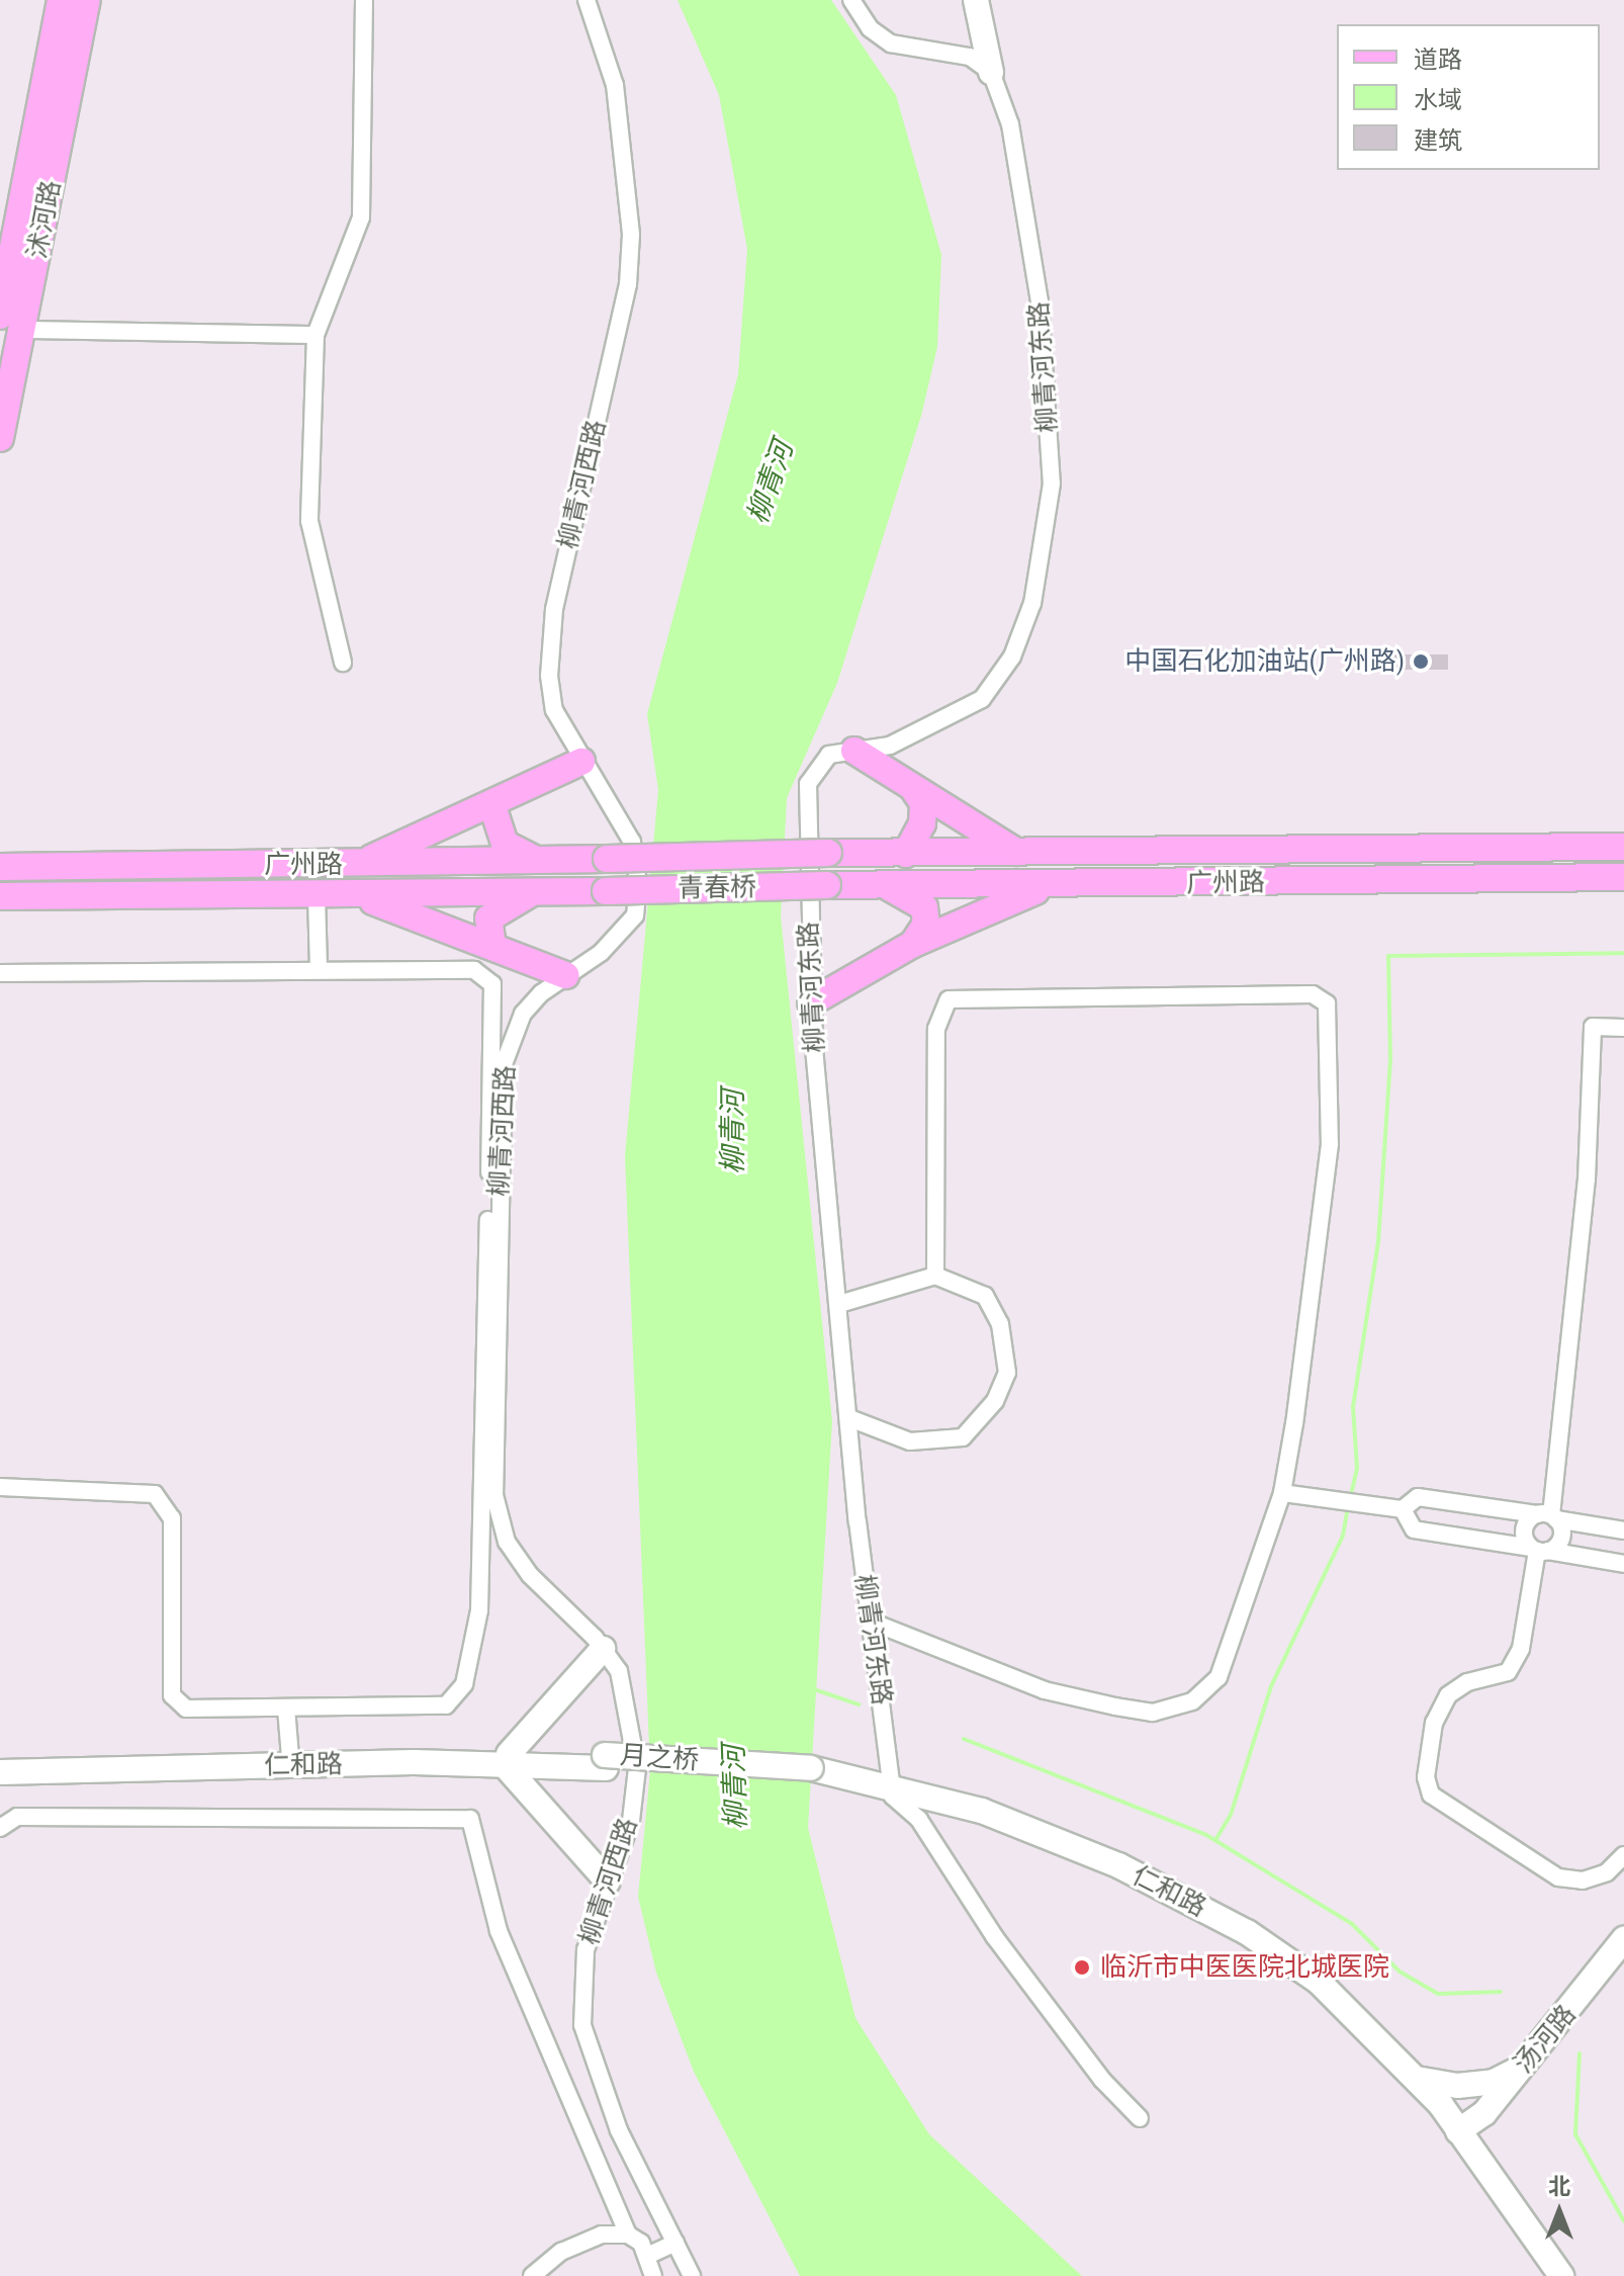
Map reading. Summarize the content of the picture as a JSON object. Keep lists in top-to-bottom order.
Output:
{
  "streets": {
    "main road": ["沭河路", "广州路", "青春桥"],
    "street": [
      "柳青河东路",
      "柳青河西路",
      "月之桥",
      "仁和路",
      "汤河路"
    ]
  },
  "crossings": [
    ["柳青河东路", "仁和路"],
    ["广州路", "青春桥"],
    ["月之桥", "仁和路"],
    ["仁和路", "汤河路"]
  ],
  "water": ["柳青河"],
  "places": ["中国石化加油站(广州路)", "临沂市中医医院北城医院"],
  "legend": ["道路", "水域", "建筑"],
  "north": "top"
}
